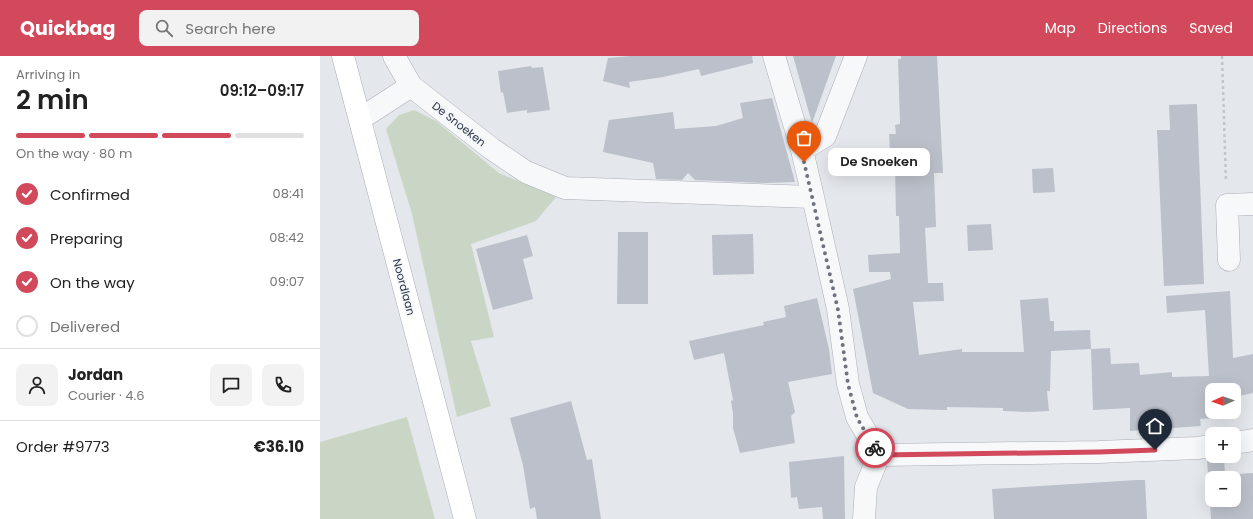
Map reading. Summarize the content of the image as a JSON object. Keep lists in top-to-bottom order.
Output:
{
  "streets": {
    "street": ["De Snoeken", "Noordlaan"]
  },
  "places": ["De Snoeken"],
  "north": "left",
  "page": {
    "header": "Quickbag",
    "search": "Search here",
    "nav": ["Map", "Directions", "Saved"],
    "heading": ["2 min", "Arriving in", "09:12–09:17"],
    "panel": [
      "Jordan",
      "Courier · 4.6",
      "Order #9773",
      "€36.10"
    ],
    "bar": "On the way · 80 m",
    "bubble": "De Snoeken",
    "list": [
      ["Confirmed", "08:41"],
      ["Preparing", "08:42"],
      ["On the way", "09:07"],
      "Delivered"
    ],
    "map_buttons": ["+", "−"]
  }
}
